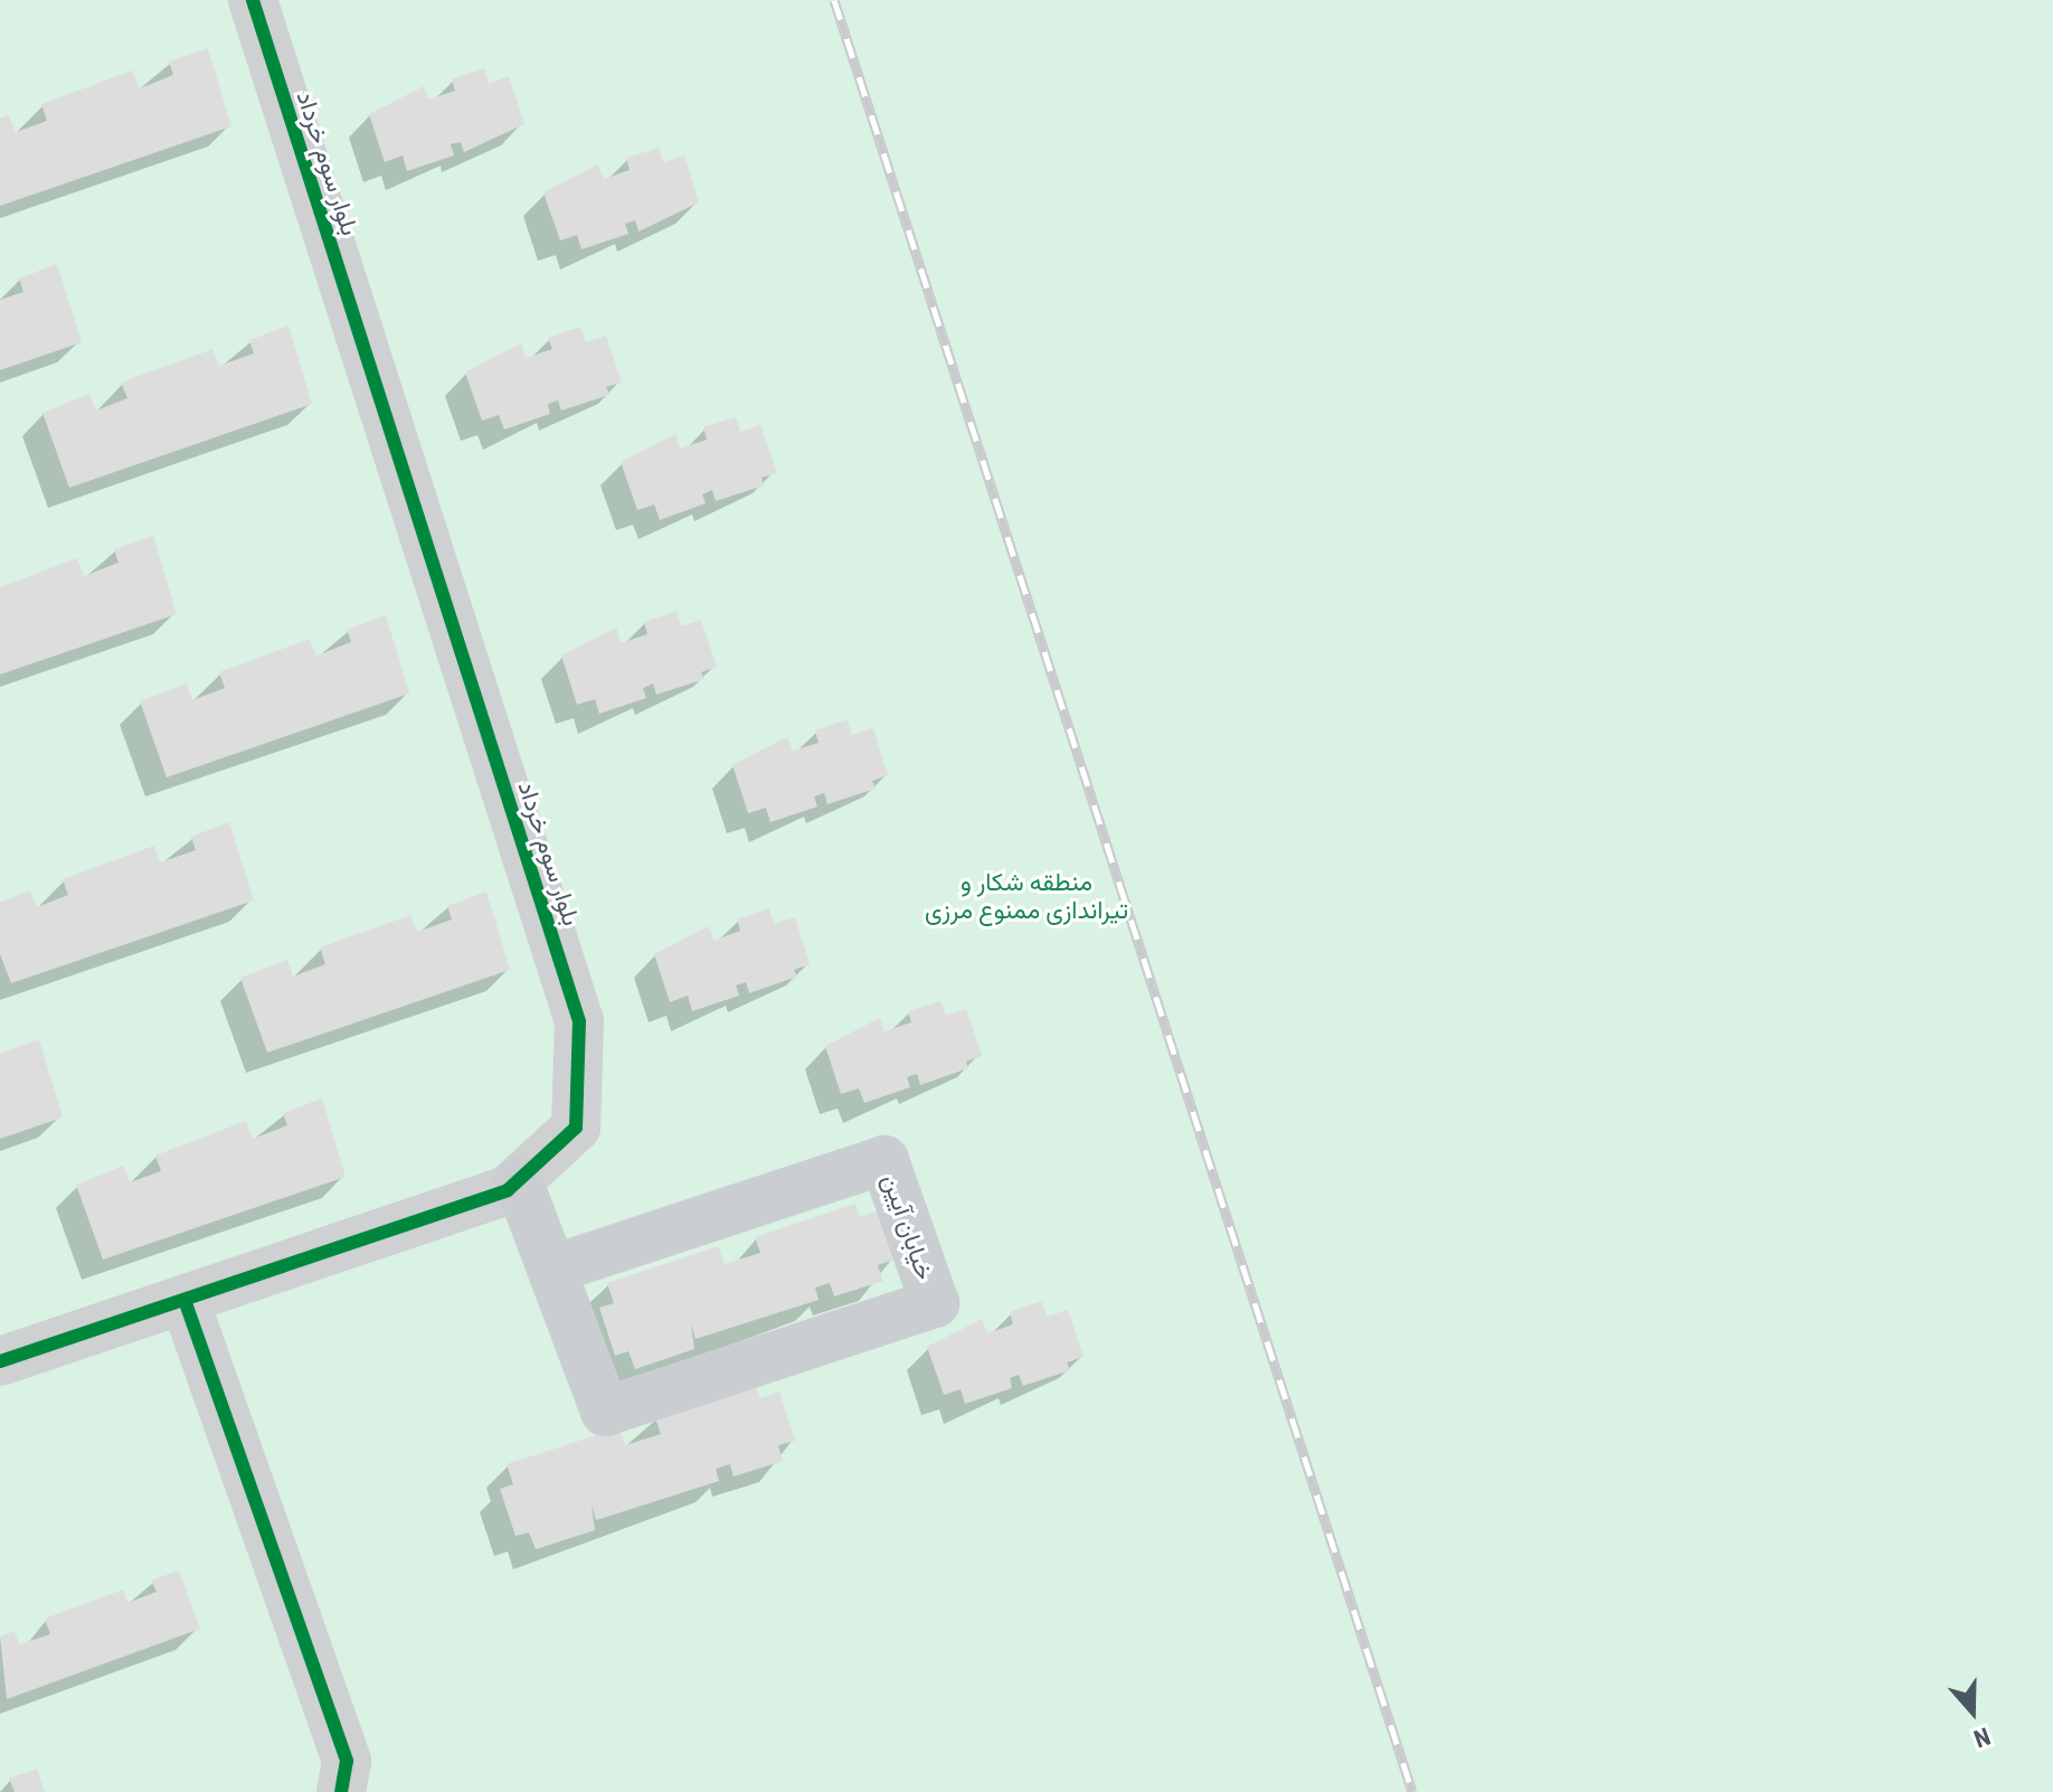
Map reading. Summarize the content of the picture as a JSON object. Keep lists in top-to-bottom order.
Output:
{
  "streets": {
    "main road": ["خیابان آیین"],
    "street": ["بلوار سوم خرداد"]
  },
  "crossings": [
    ["بلوار سوم خرداد", "خیابان آیین"]
  ],
  "parks": ["منطقه شکار و تیراندازی ممنوع مرزی"],
  "north": "bottom"
}
